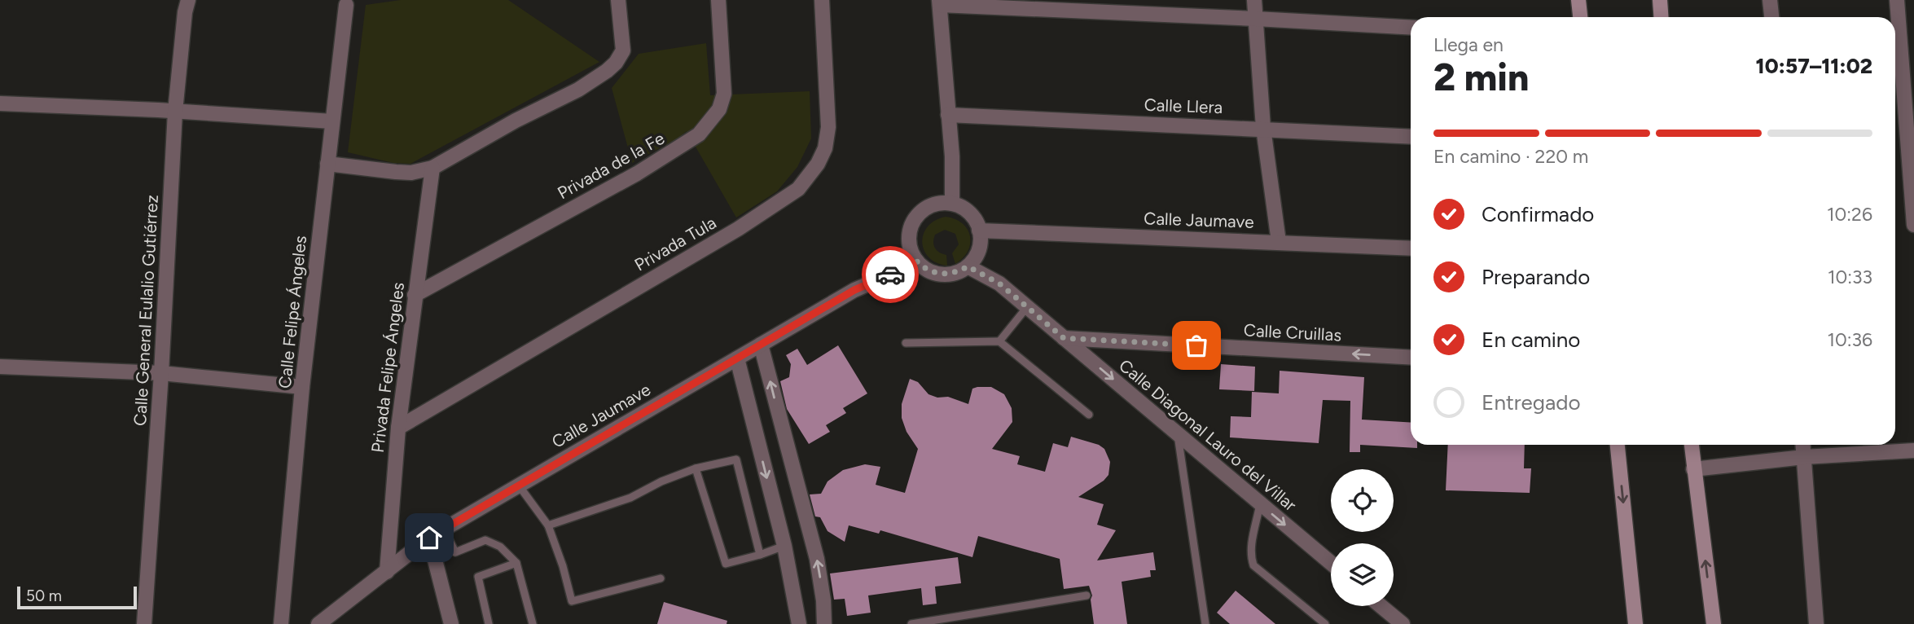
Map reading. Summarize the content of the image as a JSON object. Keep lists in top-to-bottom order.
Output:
{
  "streets": {
    "street": [
      "Calle Llera",
      "Privada de la Fe",
      "Calle Jaumave",
      "Privada Tula",
      "Calle General Eulalio Gutiérrez",
      "Calle Felipe Ángeles",
      "Calle Cruillas",
      "Privada Felipe Ángeles",
      "Calle Diagonal Lauro del Villar"
    ]
  },
  "crossings": [
    ["Privada de la Fe", "Privada Felipe Ángeles"],
    ["Calle Jaumave", "Privada Felipe Ángeles"],
    ["Calle Jaumave", "Calle Diagonal Lauro del Villar"],
    ["Privada Tula", "Privada Felipe Ángeles"],
    ["Calle Cruillas", "Calle Diagonal Lauro del Villar"]
  ],
  "one_way": ["Calle Cruillas", "Calle Diagonal Lauro del Villar"],
  "scale_bar": "50 m",
  "page": {
    "heading": ["2 min", "Llega en", "10:57–11:02"],
    "bar": "En camino · 220 m",
    "list": [
      ["Confirmado", "10:26"],
      ["Preparando", "10:33"],
      ["En camino", "10:36"],
      "Entregado"
    ],
    "scale": "50 m"
  }
}
